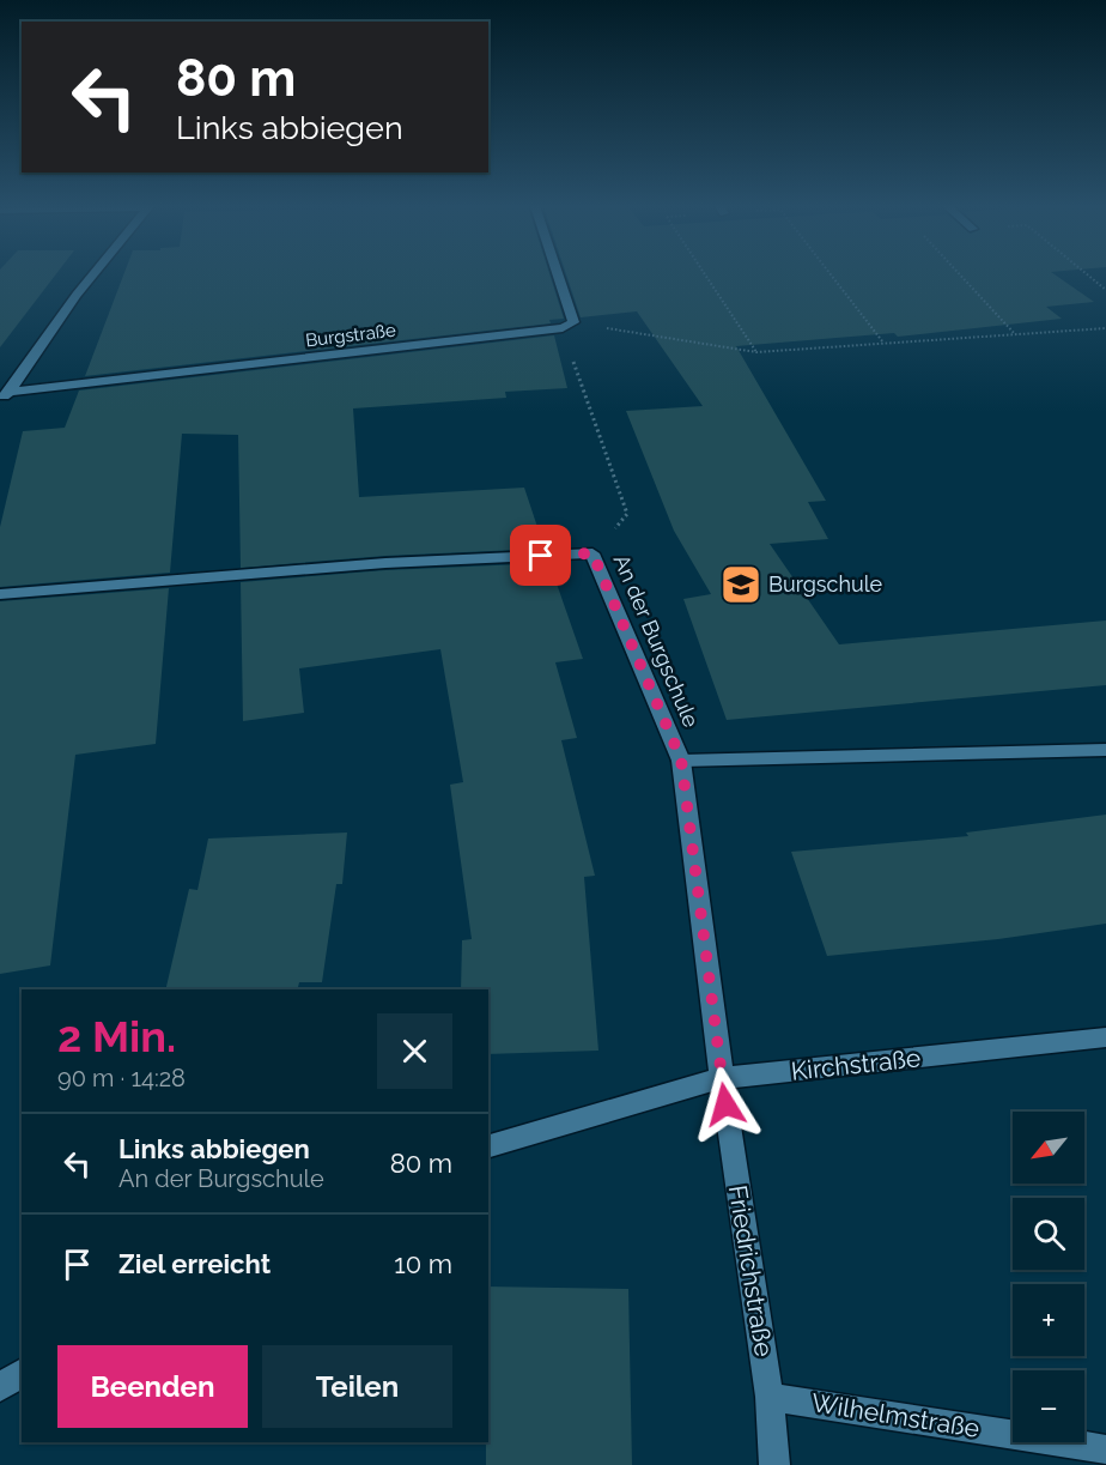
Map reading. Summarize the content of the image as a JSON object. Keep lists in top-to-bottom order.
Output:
{
  "streets": {
    "street": [
      "Burgstraße",
      "An der Burgschule",
      "Kirchstraße",
      "Friedrichstraße",
      "Wilhelmstraße"
    ]
  },
  "crossings": [
    ["An der Burgschule", "Kirchstraße"],
    ["An der Burgschule", "Friedrichstraße"],
    ["Kirchstraße", "Friedrichstraße"],
    ["Friedrichstraße", "Wilhelmstraße"]
  ],
  "places": {
    "school or university": ["Burgschule"]
  },
  "north": "bottom left",
  "page": {
    "turn": ["80 m", "Links abbiegen"],
    "heading": ["2 Min.", "90 m · 14:28"],
    "map_buttons": ["+", "−"],
    "list": [
      {
        "name": "Links abbiegen",
        "note": "An der Burgschule",
        "value": "80 m"
      },
      {
        "name": "Ziel erreicht",
        "value": "10 m"
      }
    ],
    "buttons": ["Beenden", "Teilen"]
  }
}
